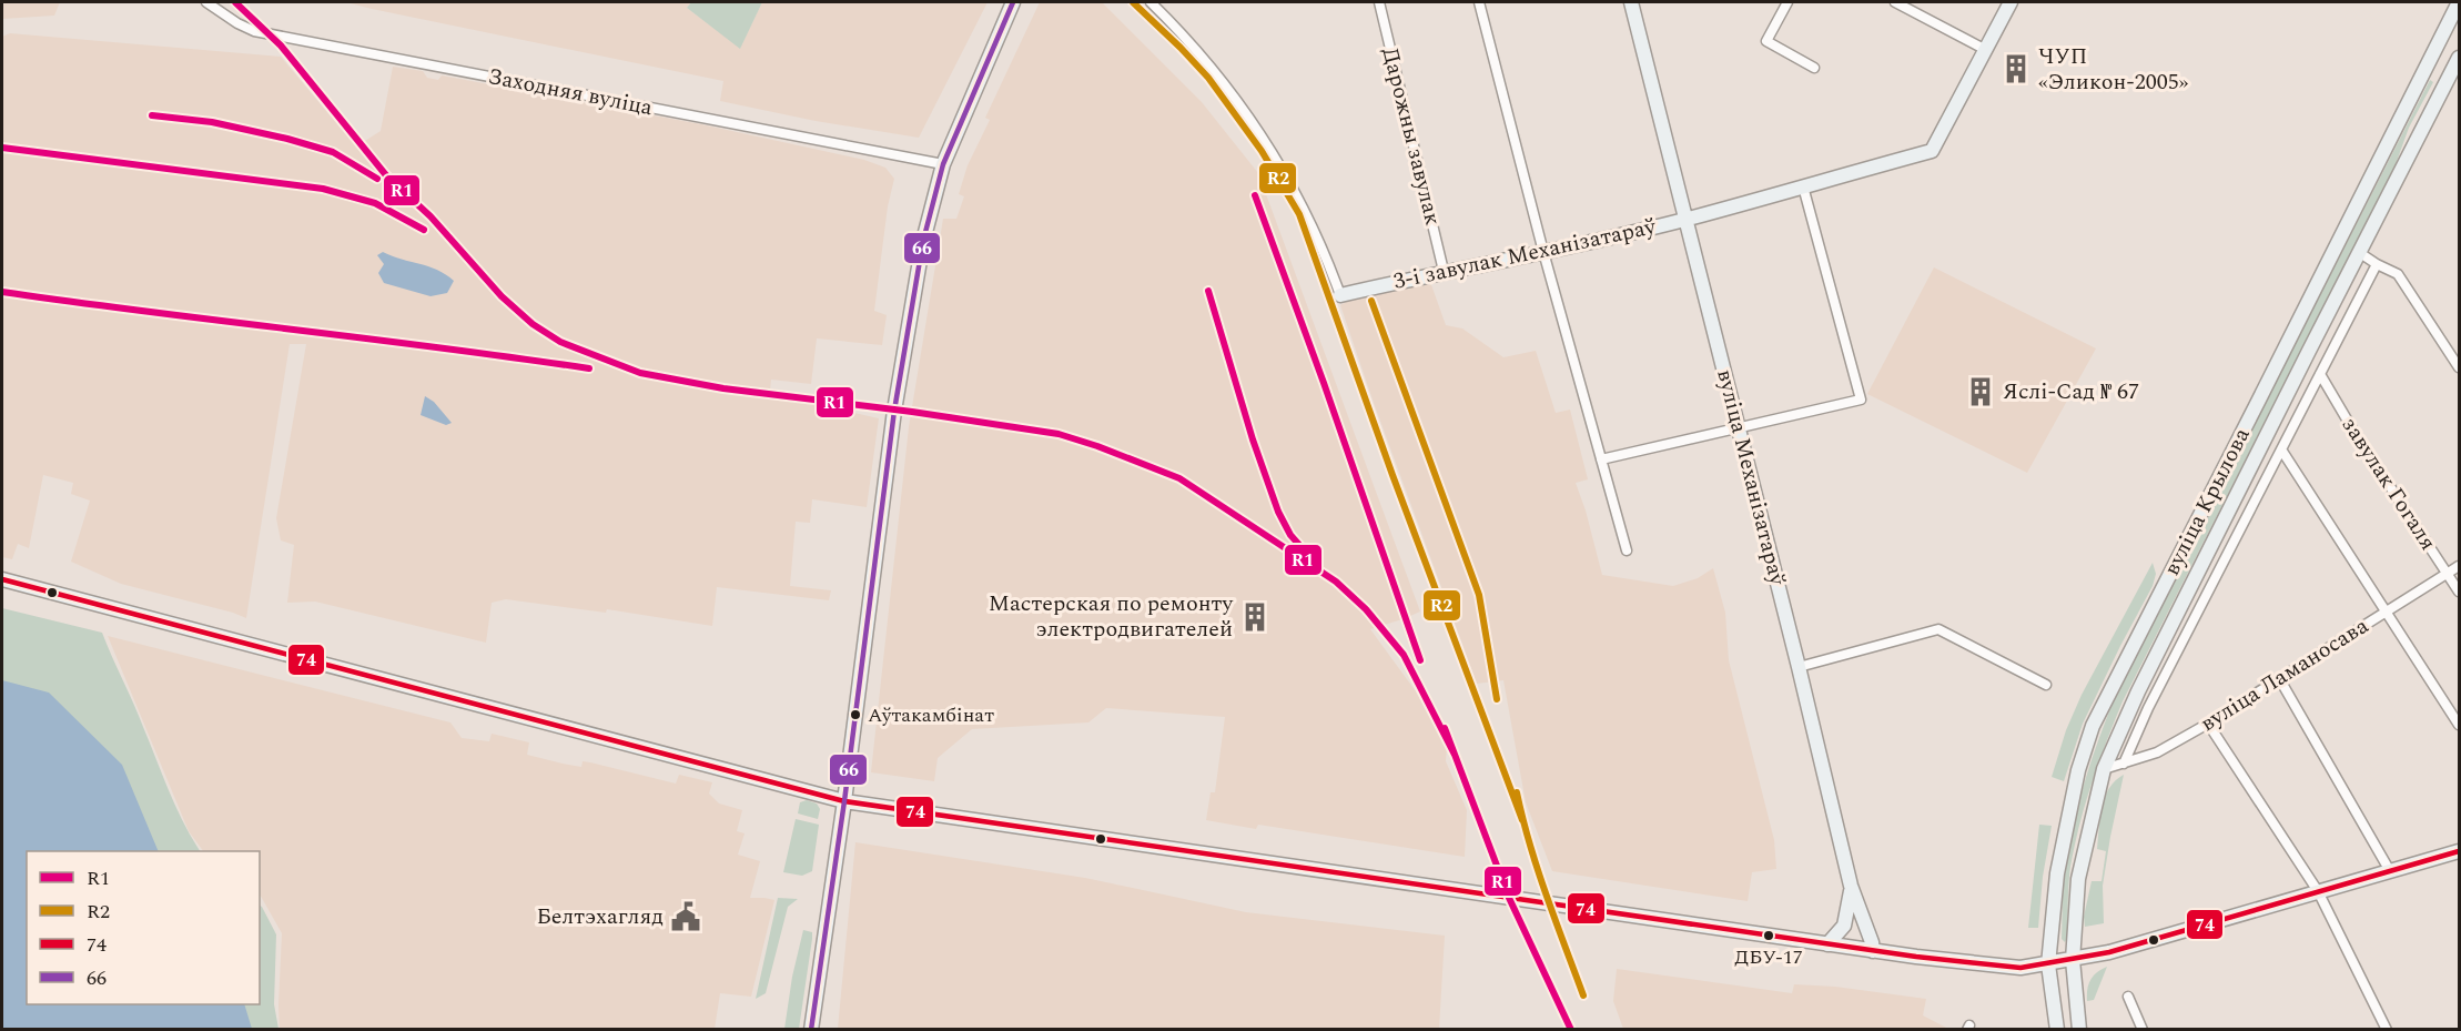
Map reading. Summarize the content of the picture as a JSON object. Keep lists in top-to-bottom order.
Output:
{
  "streets": {
    "main road": ["3-і завулак Механізатараў", "вуліца Механізатараў", "вуліца Крылова"],
    "street": [
      "Заходняя вуліца",
      "Дарожны завулак",
      "завулак Гогаля",
      "вуліца Ламаносава"
    ]
  },
  "crossings": [
    ["Дарожны завулак", "3-і завулак Механізатараў"],
    ["3-і завулак Механізатараў", "вуліца Механізатараў"],
    ["завулак Гогаля", "вуліца Ламаносава"],
    ["вуліца Крылова", "вуліца Ламаносава"]
  ],
  "places": {
    "building": ["ЧУП «Эликон-2005»", "Яслі-Сад № 67", "Мастерская по ремонту электродвигателей"],
    "other": ["Аўтакамбінат", "ДБУ-17"],
    "public building": ["Белтэхагляд"]
  },
  "lines": [
    "transit line R1",
    "transit line R2",
    "transit line 66",
    "transit line 74"
  ],
  "legend": [
    "R1",
    "R2",
    "74",
    "66"
  ]
}
